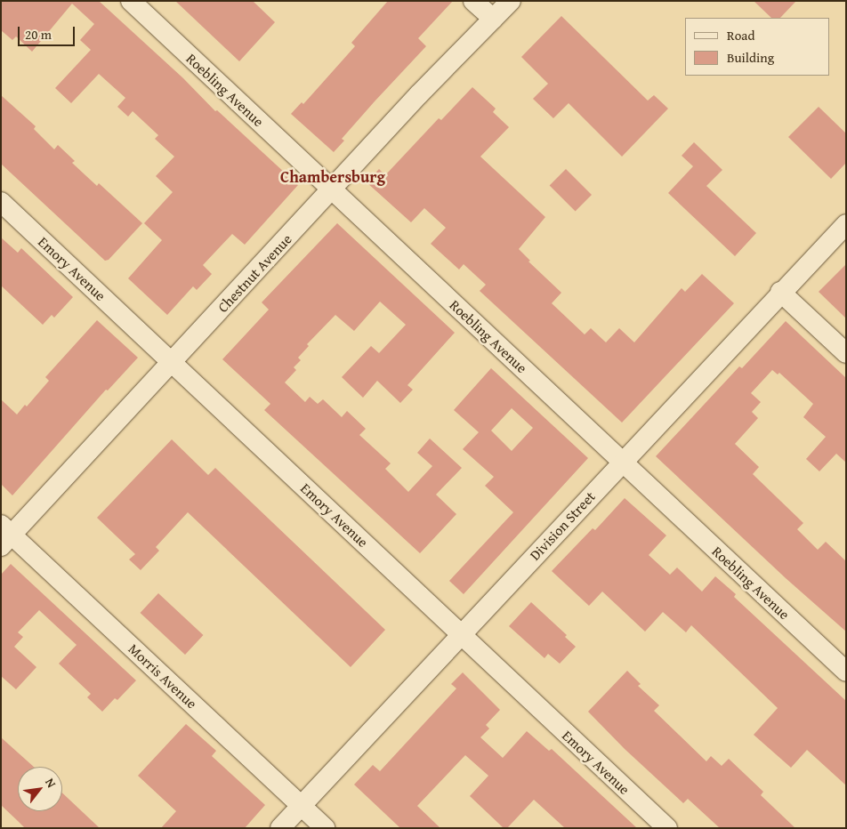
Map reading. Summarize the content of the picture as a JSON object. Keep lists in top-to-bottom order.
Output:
{
  "streets": {
    "street": [
      "Roebling Avenue",
      "Emory Avenue",
      "Chestnut Avenue",
      "Division Street",
      "Morris Avenue"
    ]
  },
  "crossings": [
    ["Roebling Avenue", "Chestnut Avenue"],
    ["Roebling Avenue", "Division Street"],
    ["Emory Avenue", "Chestnut Avenue"],
    ["Emory Avenue", "Division Street"],
    ["Chestnut Avenue", "Morris Avenue"],
    ["Division Street", "Morris Avenue"]
  ],
  "districts": ["Chambersburg"],
  "legend": ["Road", "Building"],
  "scale_bar": "20 m",
  "north": "top right"
}
